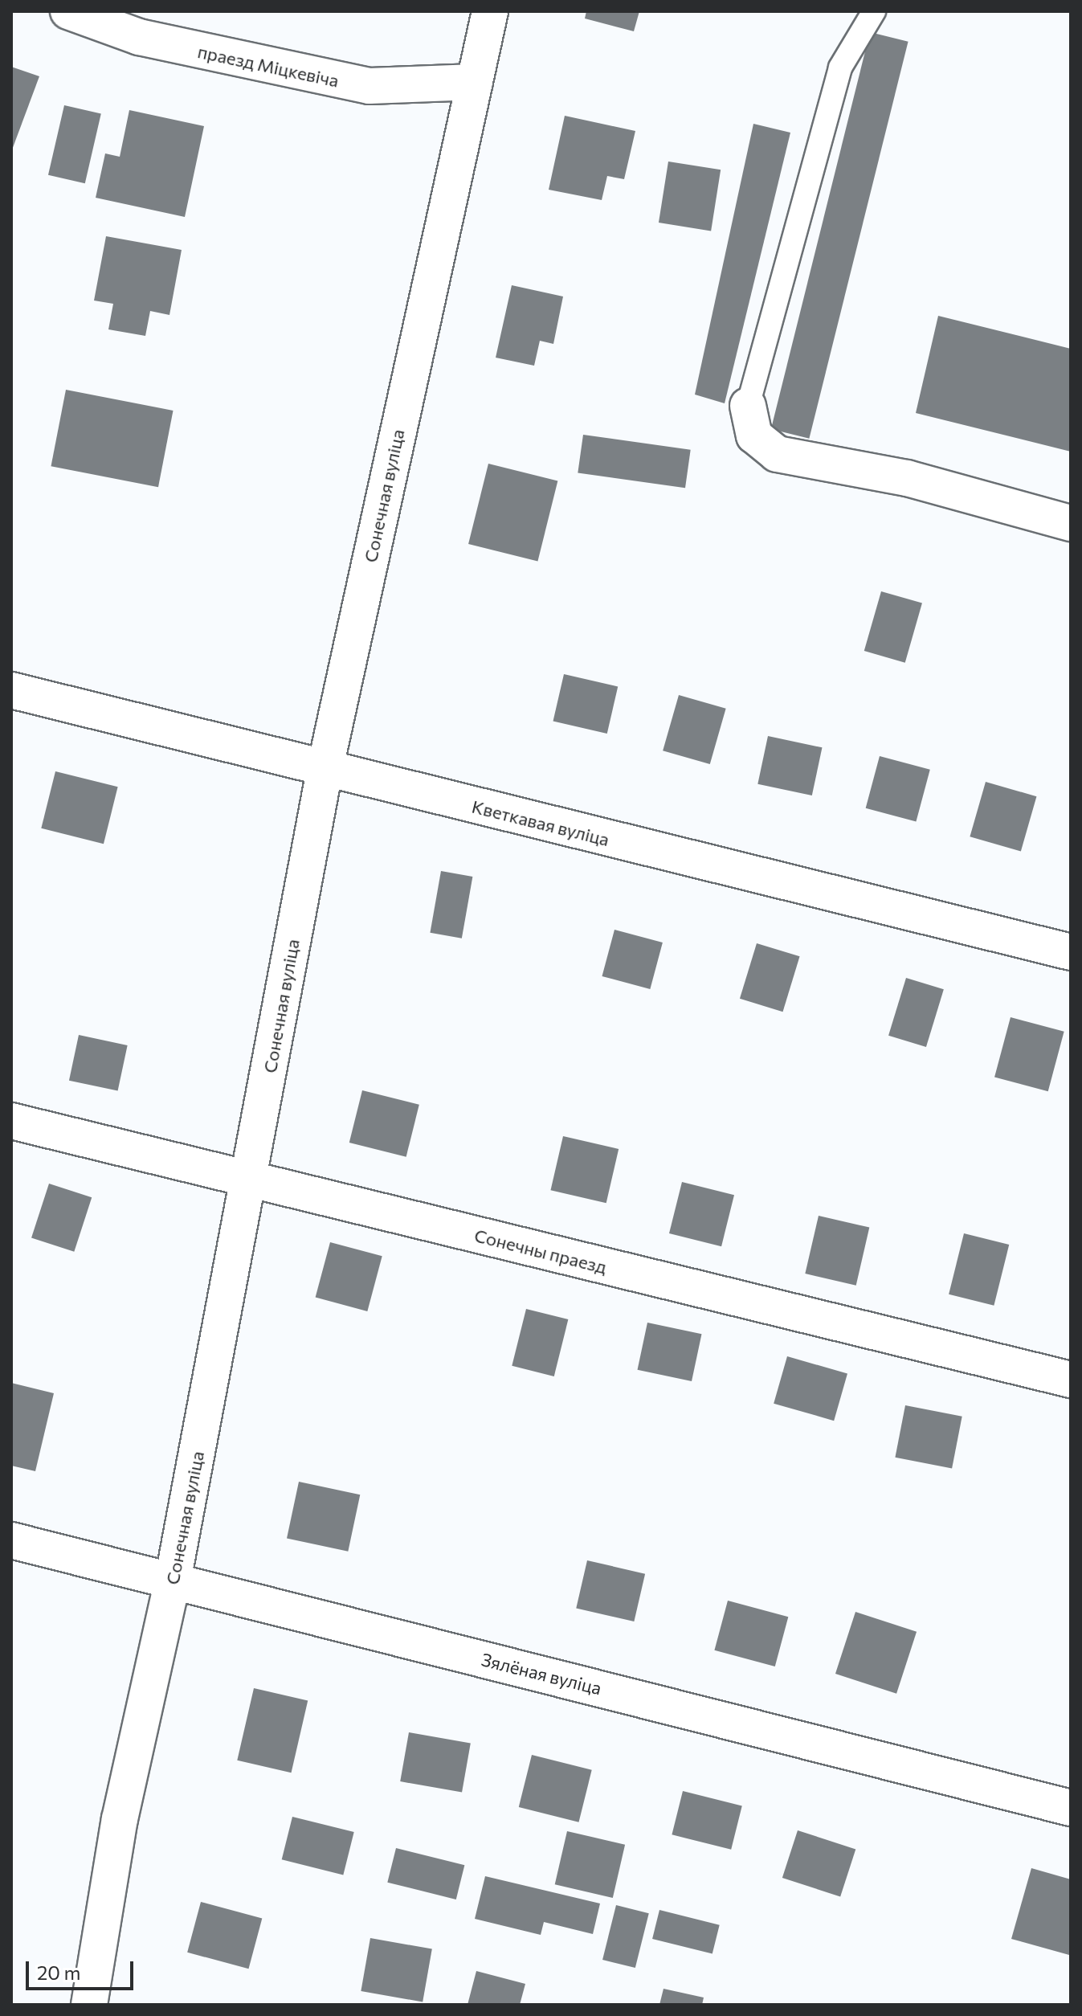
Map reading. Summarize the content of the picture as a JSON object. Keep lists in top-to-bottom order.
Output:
{
  "streets": {
    "street": [
      "праезд Міцкевіча",
      "Сонечная вуліца",
      "Кветкавая вуліца",
      "Сонечны праезд",
      "Зялёная вуліца"
    ]
  },
  "crossings": [
    ["праезд Міцкевіча", "Сонечная вуліца"],
    ["Сонечная вуліца", "Кветкавая вуліца"],
    ["Сонечная вуліца", "Сонечны праезд"],
    ["Сонечная вуліца", "Зялёная вуліца"]
  ],
  "scale_bar": "20 m"
}
